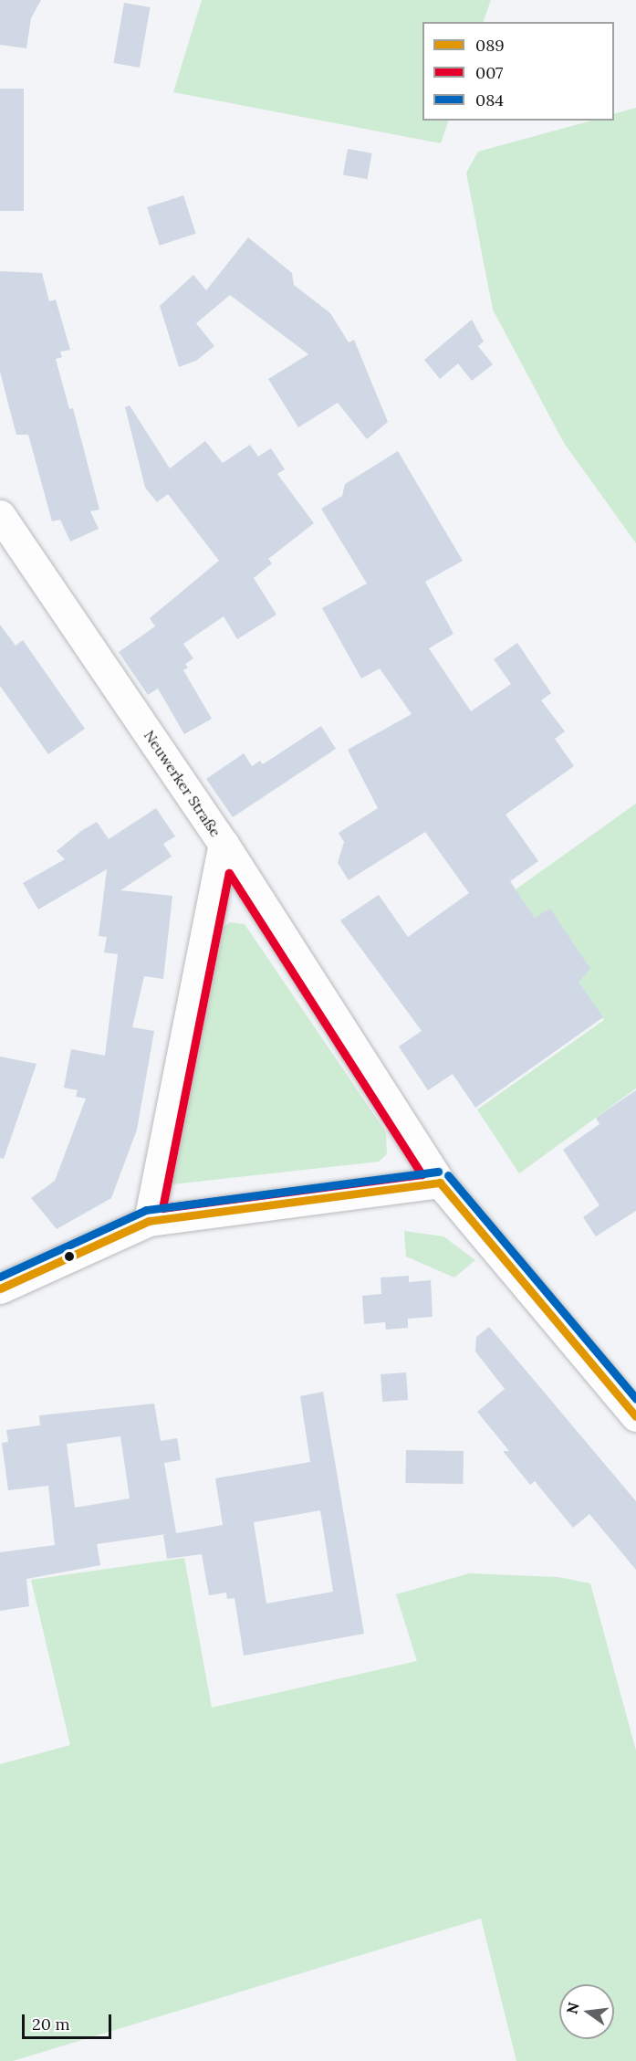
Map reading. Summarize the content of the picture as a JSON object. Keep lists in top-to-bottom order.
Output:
{
  "streets": {
    "street": ["Neuwerker Straße"]
  },
  "lines": ["transit line 007", "transit line 084", "transit line 089"],
  "legend": ["089", "007", "084"],
  "scale_bar": "20 m",
  "north": "left"
}
